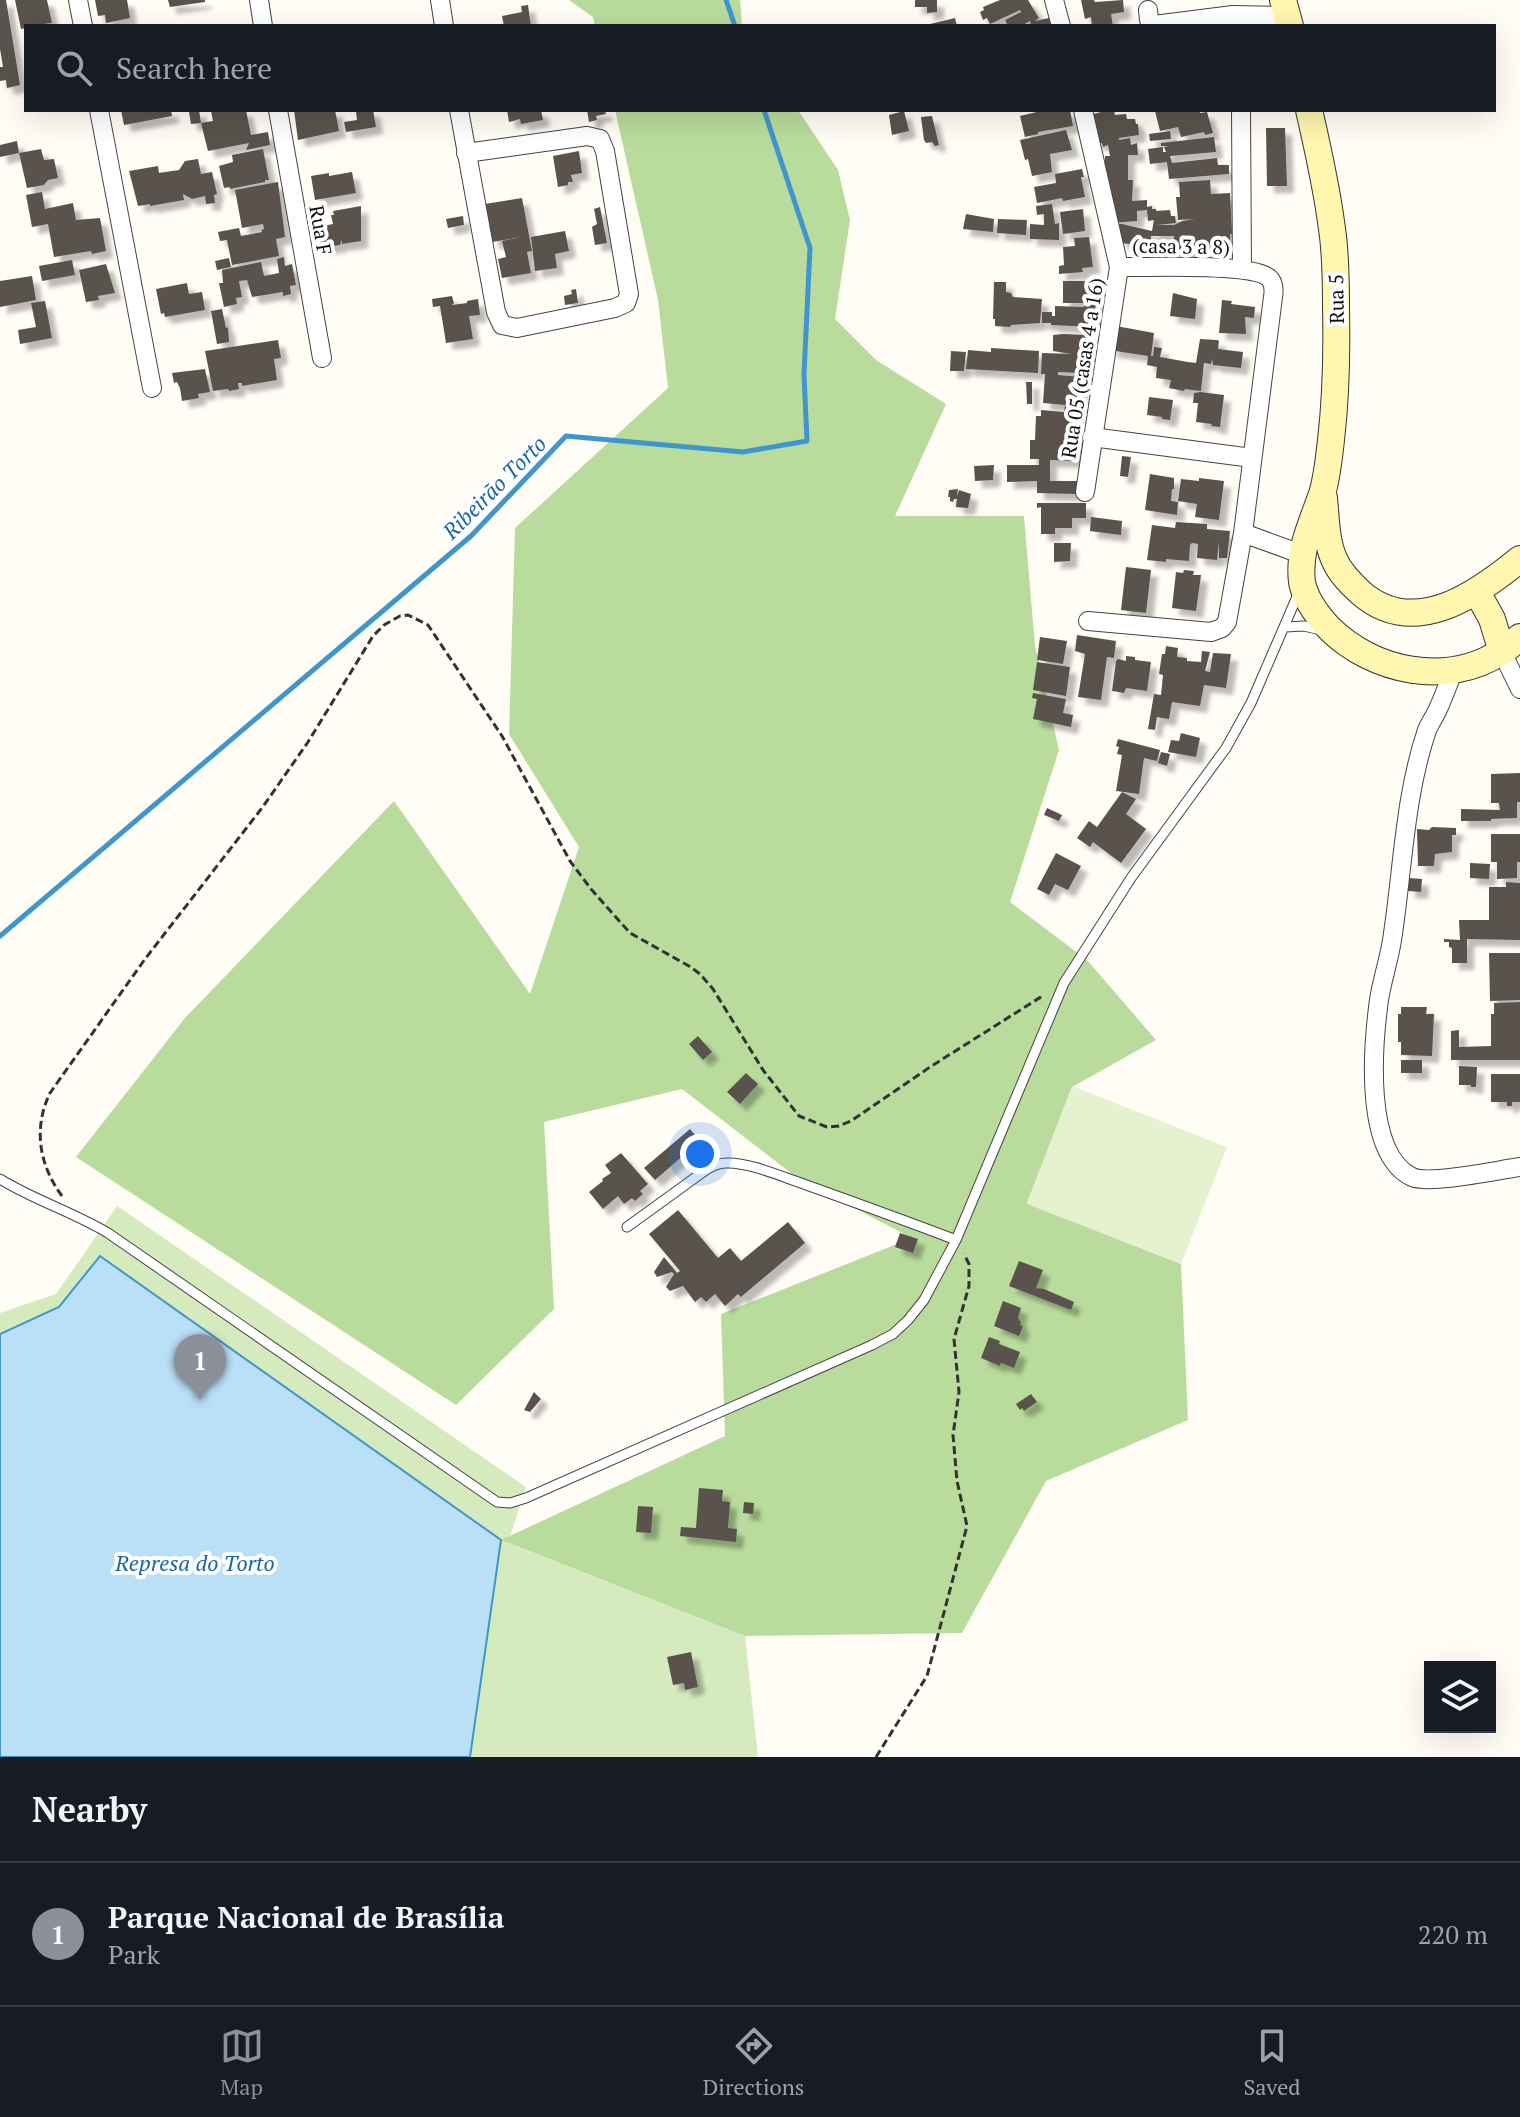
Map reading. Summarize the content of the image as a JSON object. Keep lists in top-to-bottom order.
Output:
{
  "streets": {
    "street": [
      "Rua F",
      "(casa 3 a 8)",
      "Rua 5",
      "Rua 05 (casas 4 a 16)"
    ]
  },
  "crossings": [
    ["(casa 3 a 8)", "Rua 05 (casas 4 a 16)"]
  ],
  "water": ["Ribeirão Torto", "Represa do Torto"],
  "page": {
    "search": "Search here",
    "pins": "1",
    "heading": "Nearby",
    "list": [
      {
        "mark": "1",
        "name": "Parque Nacional de Brasília",
        "note": "Park",
        "value": "220 m"
      }
    ],
    "nav": ["Map", "Directions", "Saved"]
  }
}
